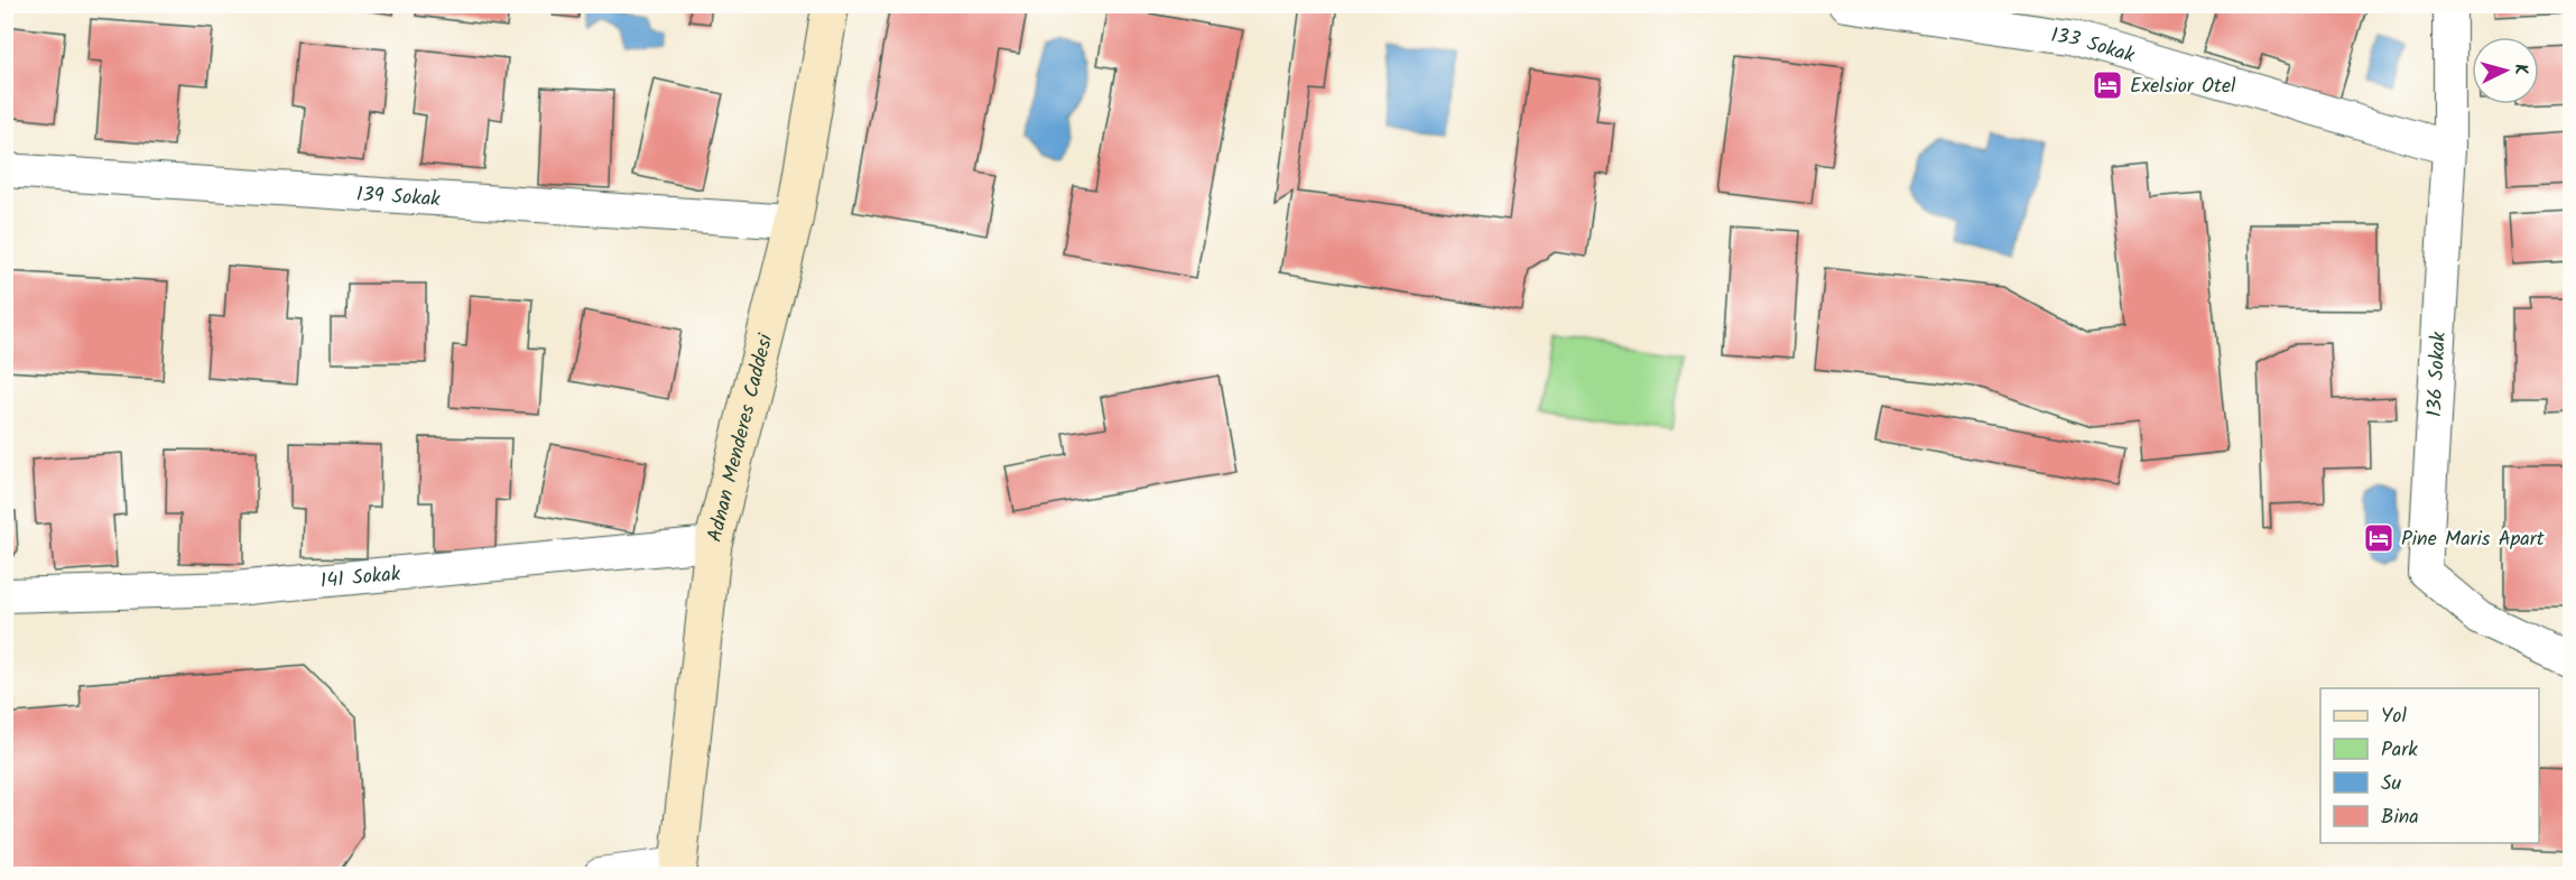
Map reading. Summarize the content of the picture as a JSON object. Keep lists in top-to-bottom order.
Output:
{
  "streets": {
    "street": [
      "133 Sokak",
      "139 Sokak",
      "136 Sokak",
      "Adnan Menderes Caddesi",
      "141 Sokak"
    ]
  },
  "crossings": [
    ["133 Sokak", "136 Sokak"],
    ["139 Sokak", "Adnan Menderes Caddesi"],
    ["Adnan Menderes Caddesi", "141 Sokak"]
  ],
  "places": {
    "hotel": ["Exelsior Otel", "Pine Maris Apart"]
  },
  "legend": [
    "Yol",
    "Park",
    "Su",
    "Bina"
  ],
  "north": "right"
}
